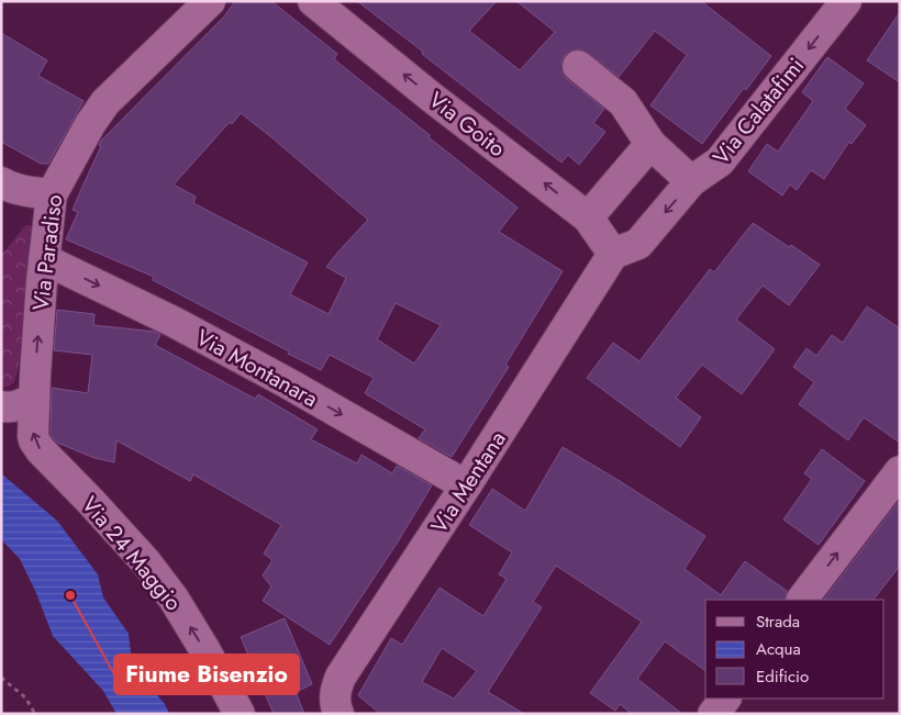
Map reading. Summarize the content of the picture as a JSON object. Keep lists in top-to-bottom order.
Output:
{
  "streets": {
    "street": [
      "Via Calatafimi",
      "Via Goito",
      "Via Paradiso",
      "Via Montanara",
      "Via Mentana",
      "Via 24 Maggio"
    ]
  },
  "crossings": [
    ["Via Calatafimi", "Via Goito"],
    ["Via Calatafimi", "Via Mentana"],
    ["Via Goito", "Via Mentana"],
    ["Via Paradiso", "Via Montanara"],
    ["Via Paradiso", "Via 24 Maggio"],
    ["Via Montanara", "Via Mentana"]
  ],
  "one_way": [
    "Via Calatafimi",
    "Via Goito",
    "Via Montanara",
    "Via 24 Maggio"
  ],
  "places": ["Fiume Bisenzio"],
  "legend": ["Strada", "Acqua", "Edificio"]
}
